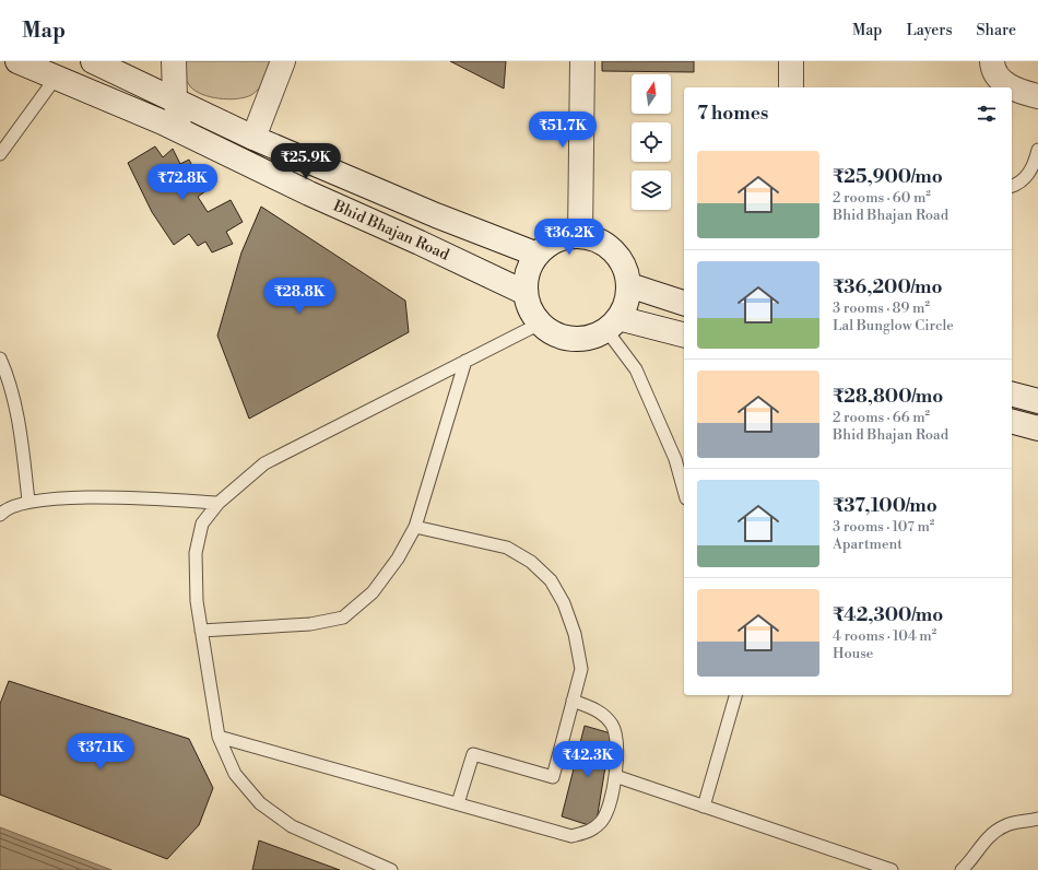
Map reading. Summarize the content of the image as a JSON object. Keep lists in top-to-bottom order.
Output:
{
  "streets": {
    "main road": ["Bhid Bhajan Road"]
  },
  "north": "top",
  "page": {
    "header": "Map",
    "nav": ["Map", "Layers", "Share"],
    "heading": "7 homes",
    "price": [
      "₹51.7K",
      "₹25.9K",
      "₹72.8K",
      "₹36.2K",
      "₹28.8K",
      "₹37.1K",
      "₹42.3K"
    ],
    "list": [
      {
        "name": "₹25,900/mo",
        "note": "2 rooms · 60 m² · Bhid Bhajan Road"
      },
      {
        "name": "₹36,200/mo",
        "note": "3 rooms · 89 m² · Lal Bunglow Circle"
      },
      {
        "name": "₹28,800/mo",
        "note": "2 rooms · 66 m² · Bhid Bhajan Road"
      },
      {
        "name": "₹37,100/mo",
        "note": "3 rooms · 107 m² · Apartment"
      },
      {
        "name": "₹42,300/mo",
        "note": "4 rooms · 104 m² · House"
      }
    ]
  }
}
